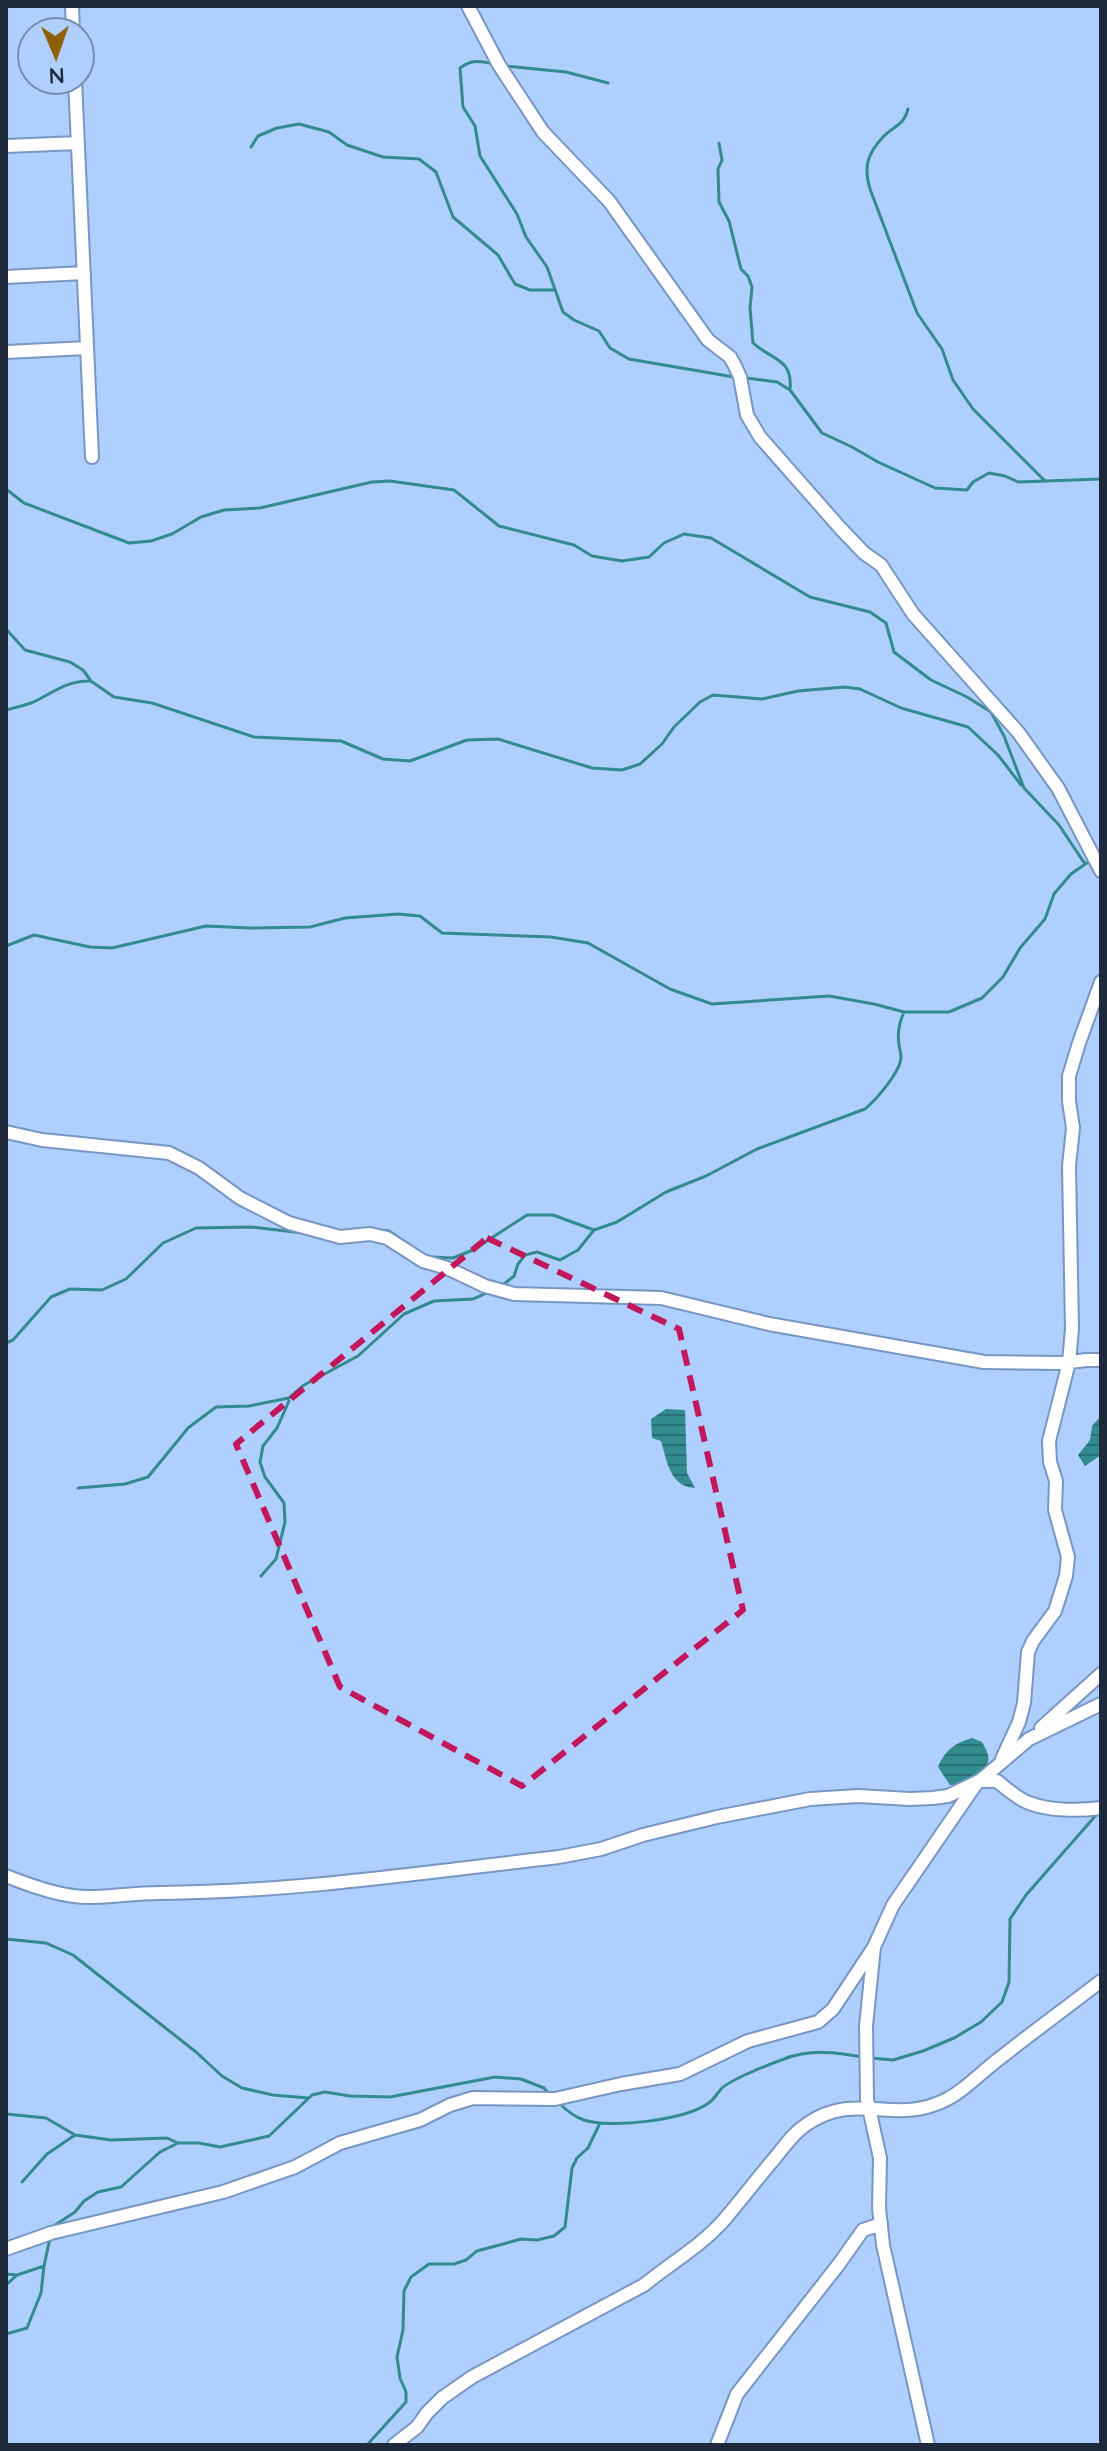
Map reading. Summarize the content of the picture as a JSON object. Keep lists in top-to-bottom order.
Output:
{
  "north": "bottom"
}
